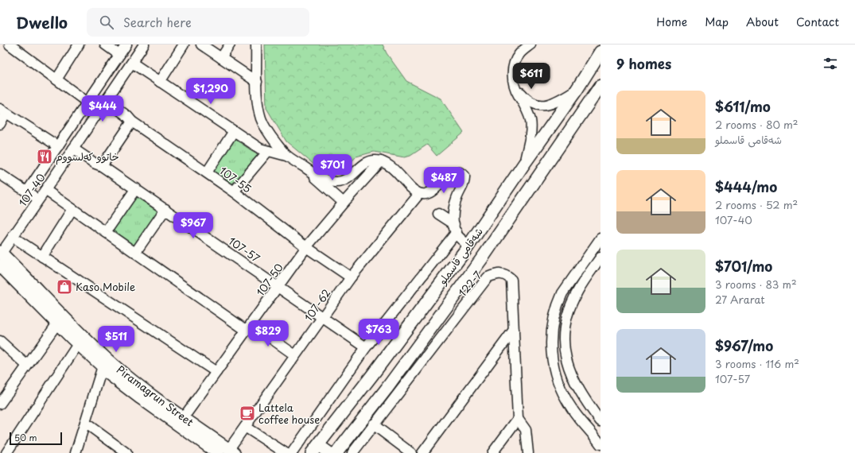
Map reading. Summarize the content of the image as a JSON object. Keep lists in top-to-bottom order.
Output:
{
  "streets": {
    "main road": ["شەقامی قاسملو", "Piramagrun Street"],
    "street": [
      "107-55",
      "107-40",
      "107-57",
      "107-50",
      "122-7",
      "107-62"
    ]
  },
  "crossings": [
    ["107-55", "107-40"],
    ["107-55", "107-50"],
    ["107-55", "107-62"],
    ["107-40", "107-57"],
    ["107-40", "Piramagrun Street"],
    ["107-57", "107-50"],
    ["107-57", "107-62"],
    ["107-50", "Piramagrun Street"],
    ["107-62", "Piramagrun Street"]
  ],
  "places": {
    "restaurant": ["خاتوو کەلسووم"],
    "shop": ["Kaso Mobile"],
    "cafe": ["Lattela coffee house"]
  },
  "scale_bar": "50 m",
  "page": {
    "header": "Dwello",
    "search": "Search here",
    "nav": [
      "Home",
      "Map",
      "About",
      "Contact"
    ],
    "heading": "9 homes",
    "price": [
      "$611",
      "$1,290",
      "$444",
      "$701",
      "$487",
      "$967",
      "$763",
      "$829",
      "$511"
    ],
    "list": [
      {
        "name": "$611/mo",
        "note": "2 rooms · 80 m² · شەقامی قاسملو"
      },
      {
        "name": "$444/mo",
        "note": "2 rooms · 52 m² · 107-40"
      },
      {
        "name": "$701/mo",
        "note": "3 rooms · 83 m² · 27 Ararat"
      },
      {
        "name": "$967/mo",
        "note": "3 rooms · 116 m² · 107-57"
      }
    ],
    "scale": "50 m"
  }
}
